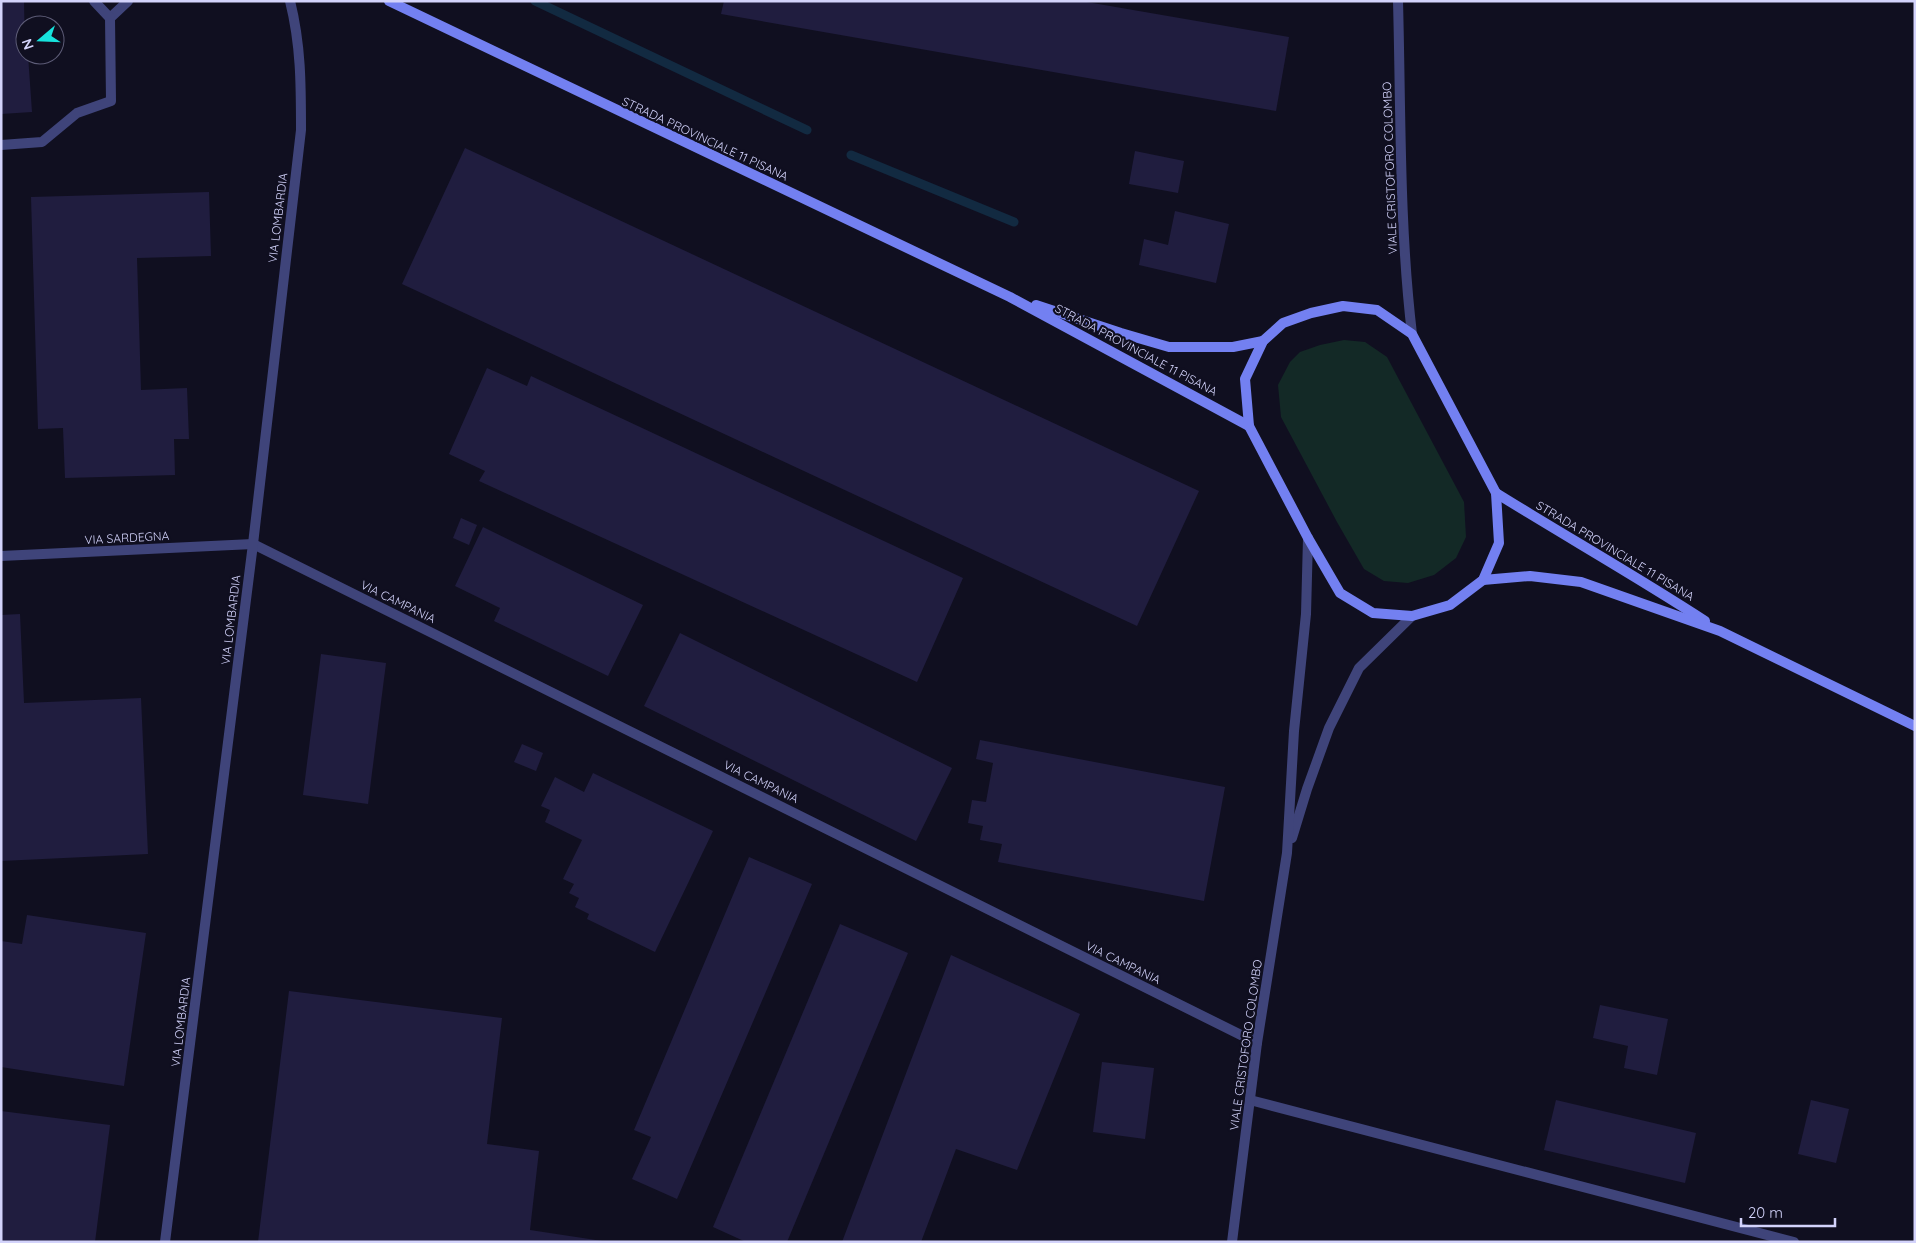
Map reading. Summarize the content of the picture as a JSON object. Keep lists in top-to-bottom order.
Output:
{
  "streets": {
    "main road": ["STRADA PROVINCIALE 11 PISANA"],
    "street": [
      "VIALE CRISTOFORO COLOMBO",
      "VIA LOMBARDIA",
      "VIA SARDEGNA",
      "VIA CAMPANIA"
    ]
  },
  "crossings": [
    ["STRADA PROVINCIALE 11 PISANA", "VIALE CRISTOFORO COLOMBO"],
    ["VIALE CRISTOFORO COLOMBO", "VIA CAMPANIA"],
    ["VIA LOMBARDIA", "VIA SARDEGNA"],
    ["VIA LOMBARDIA", "VIA CAMPANIA"],
    ["VIA SARDEGNA", "VIA CAMPANIA"]
  ],
  "scale_bar": "20 m",
  "north": "left"
}
